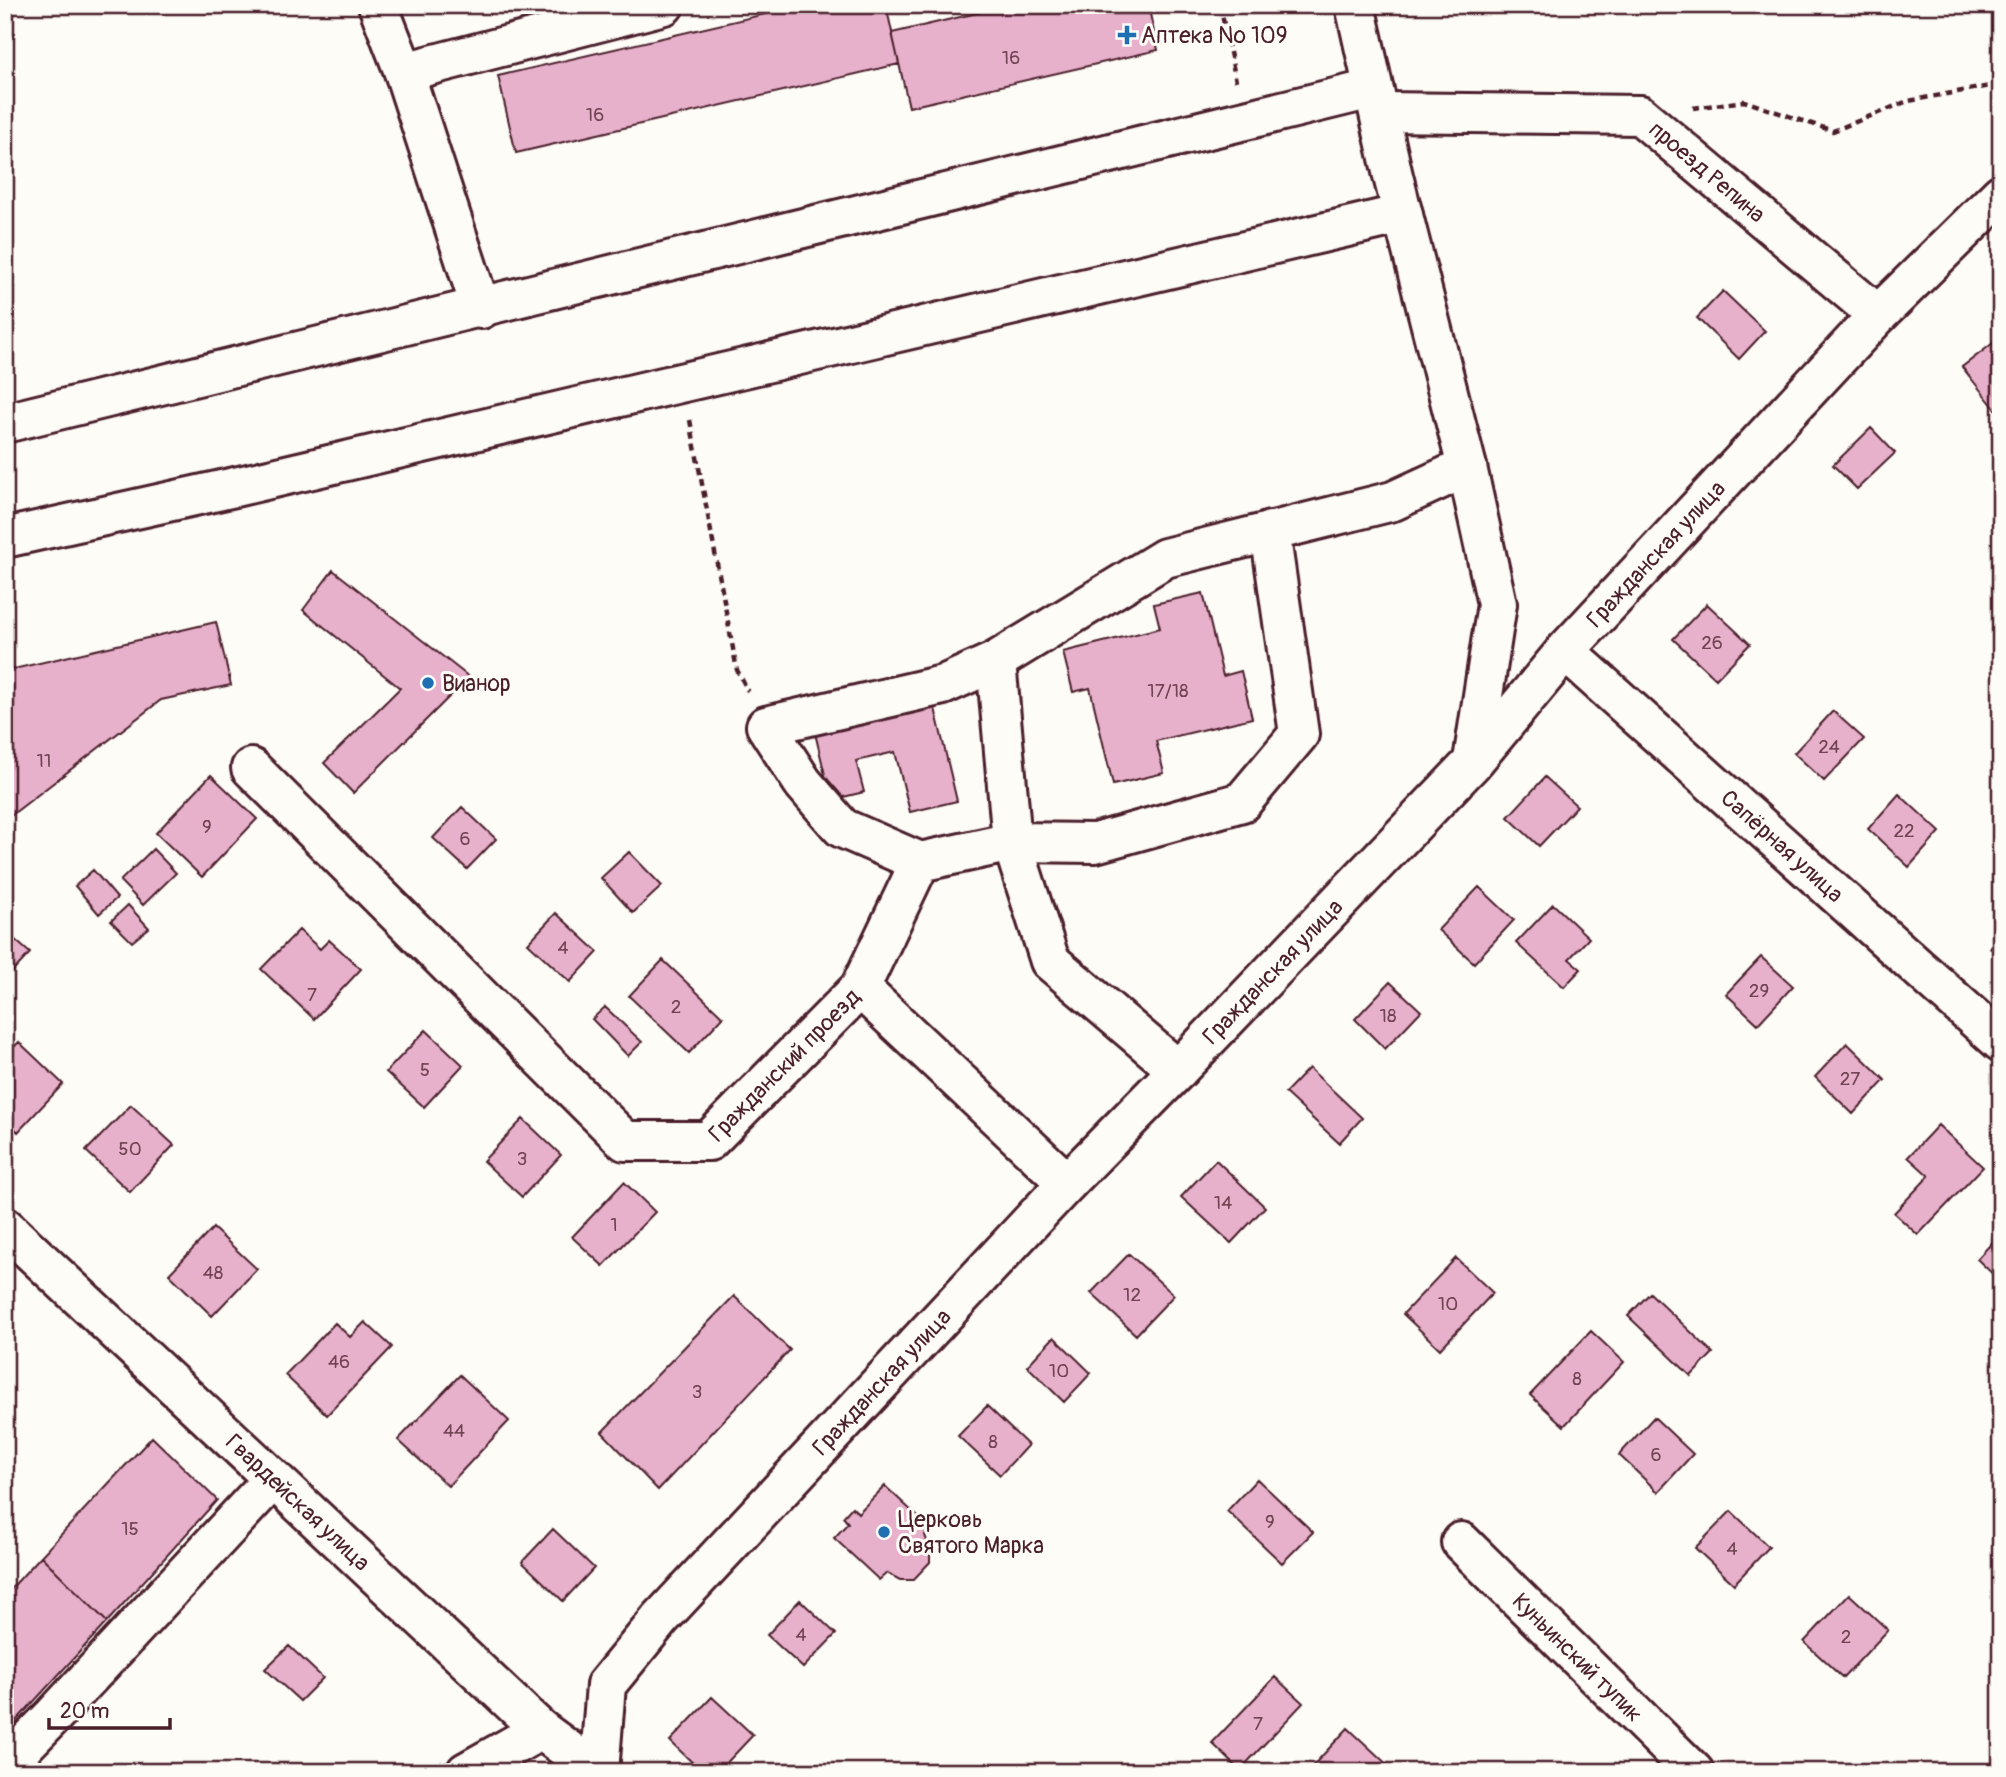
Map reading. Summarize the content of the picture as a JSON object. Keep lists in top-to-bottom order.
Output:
{
  "streets": {
    "street": [
      "проезд Репина",
      "Гражданская улица",
      "Сапёрная улица",
      "Гражданский проезд",
      "Гвардейская улица",
      "Куньинский тупик"
    ]
  },
  "crossings": [
    ["проезд Репина", "Гражданская улица"],
    ["Гражданская улица", "Сапёрная улица"],
    ["Гражданская улица", "Гвардейская улица"]
  ],
  "places": {
    "health": ["Аптека № 109"],
    "other": ["Вианор", "Церковь Святого Марка"]
  },
  "house_numbers": [
    "16",
    "16",
    "26",
    "17/18",
    "24",
    "11",
    "9",
    "22",
    "6",
    "4",
    "29",
    "7",
    "2",
    "18",
    "5",
    "27",
    "50",
    "3",
    "14",
    "1",
    "48",
    "12",
    "10",
    "46",
    "10",
    "8",
    "3",
    "44",
    "8",
    "6",
    "9",
    "15",
    "4",
    "4",
    "2",
    "7"
  ],
  "scale_bar": "20 m"
}
